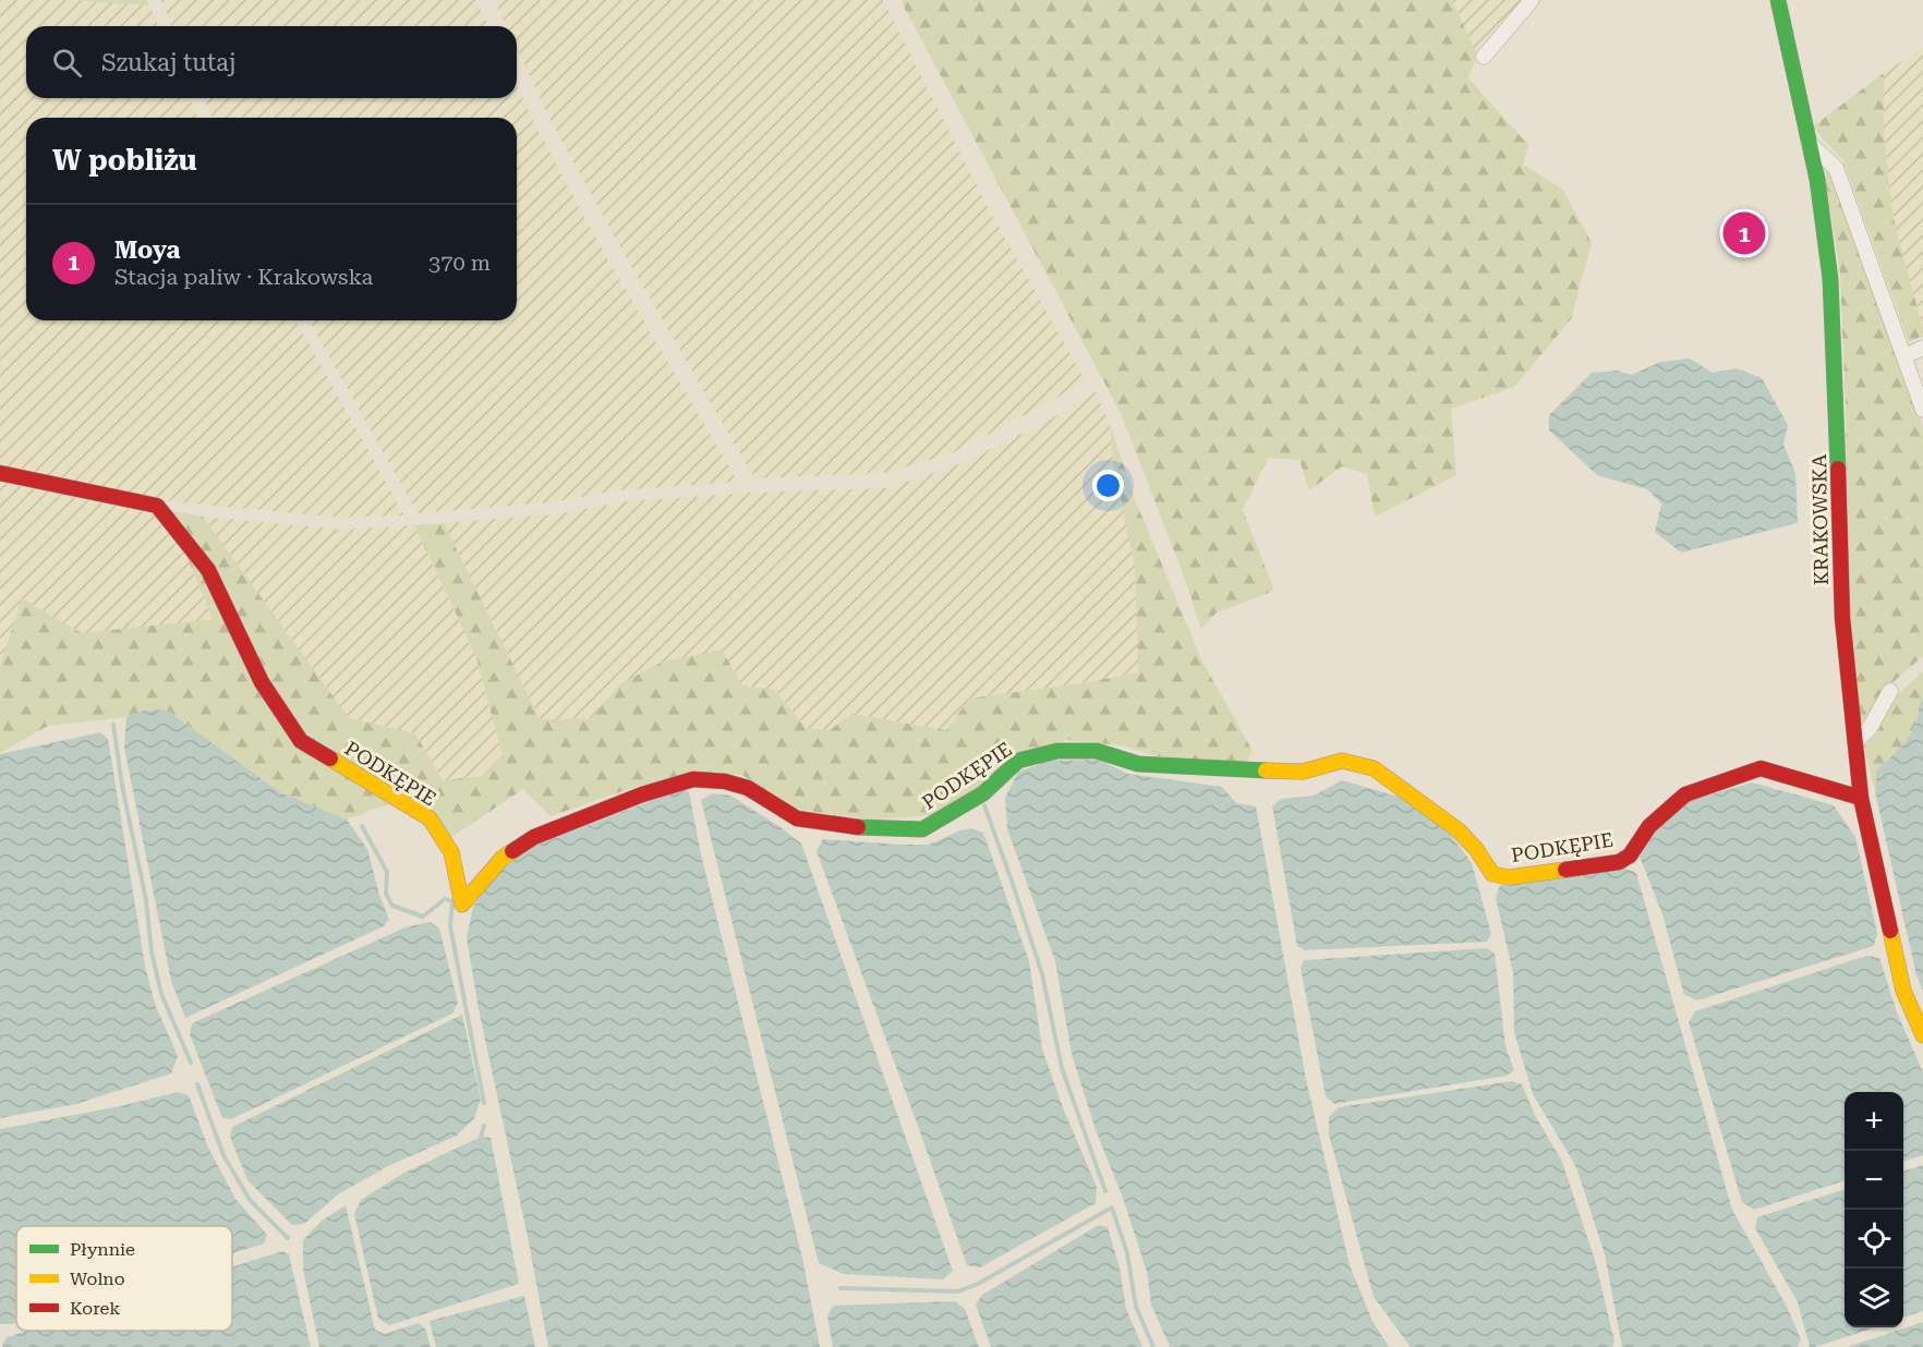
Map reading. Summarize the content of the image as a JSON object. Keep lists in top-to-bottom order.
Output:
{
  "streets": {
    "street": ["KRAKOWSKA", "PODKĘPIE"]
  },
  "crossings": [
    ["KRAKOWSKA", "PODKĘPIE"]
  ],
  "legend": ["Płynnie", "Wolno", "Korek"],
  "page": {
    "search": "Szukaj tutaj",
    "heading": "W pobliżu",
    "list": [
      {
        "mark": "1",
        "name": "Moya",
        "note": "Stacja paliw · Krakowska",
        "value": "370 m"
      }
    ],
    "pins": "1",
    "map_buttons": ["+", "−"]
  }
}
